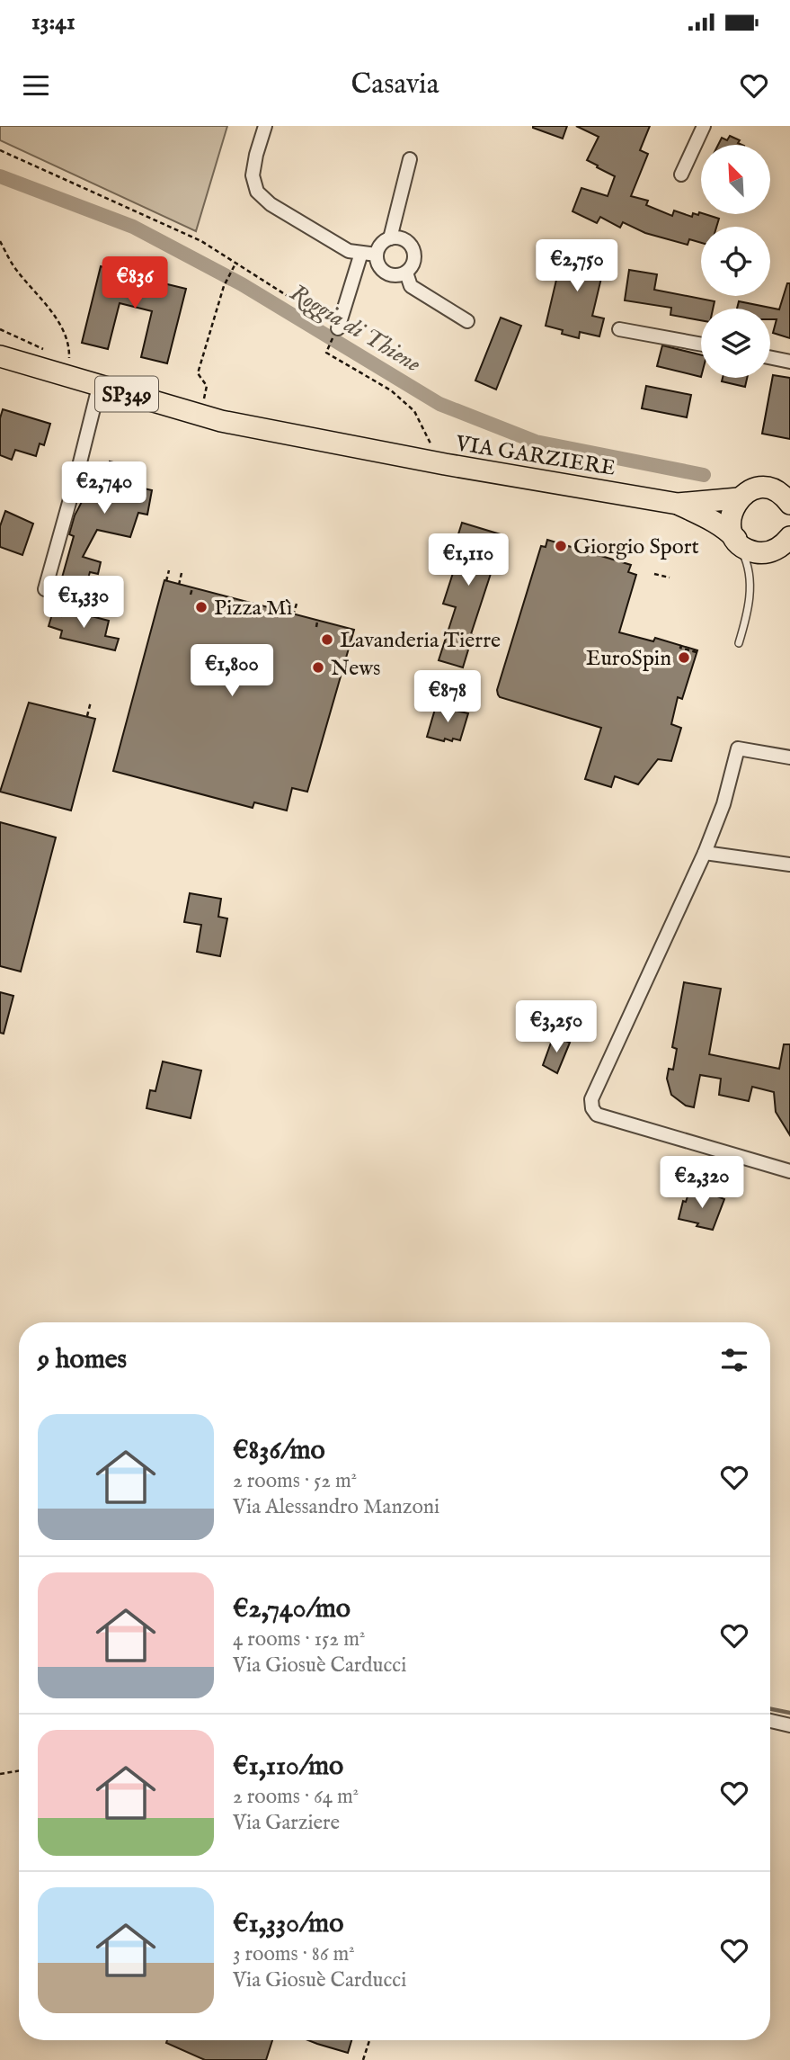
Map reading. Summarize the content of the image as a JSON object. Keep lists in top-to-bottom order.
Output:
{
  "streets": {
    "main road": ["SP349", "VIA GARZIERE"]
  },
  "crossings": [
    ["SP349", "VIA GARZIERE"]
  ],
  "water": ["Roggia di Thiene"],
  "places": [
    "Giorgio Sport",
    "Pizza Mì",
    "Lavanderia Tierre",
    "EuroSpin",
    "News"
  ],
  "north": "top left",
  "page": {
    "status": "13:41",
    "header": "Casavia",
    "price": [
      "€2,750",
      "€836",
      "€2,740",
      "€1,110",
      "€1,330",
      "€1,800",
      "€878",
      "€3,250",
      "€2,320"
    ],
    "heading": "9 homes",
    "list": [
      {
        "name": "€836/mo",
        "note": "2 rooms · 52 m² · Via Alessandro Manzoni"
      },
      {
        "name": "€2,740/mo",
        "note": "4 rooms · 152 m² · Via Giosuè Carducci"
      },
      {
        "name": "€1,110/mo",
        "note": "2 rooms · 64 m² · Via Garziere"
      },
      {
        "name": "€1,330/mo",
        "note": "3 rooms · 86 m² · Via Giosuè Carducci"
      }
    ]
  }
}
